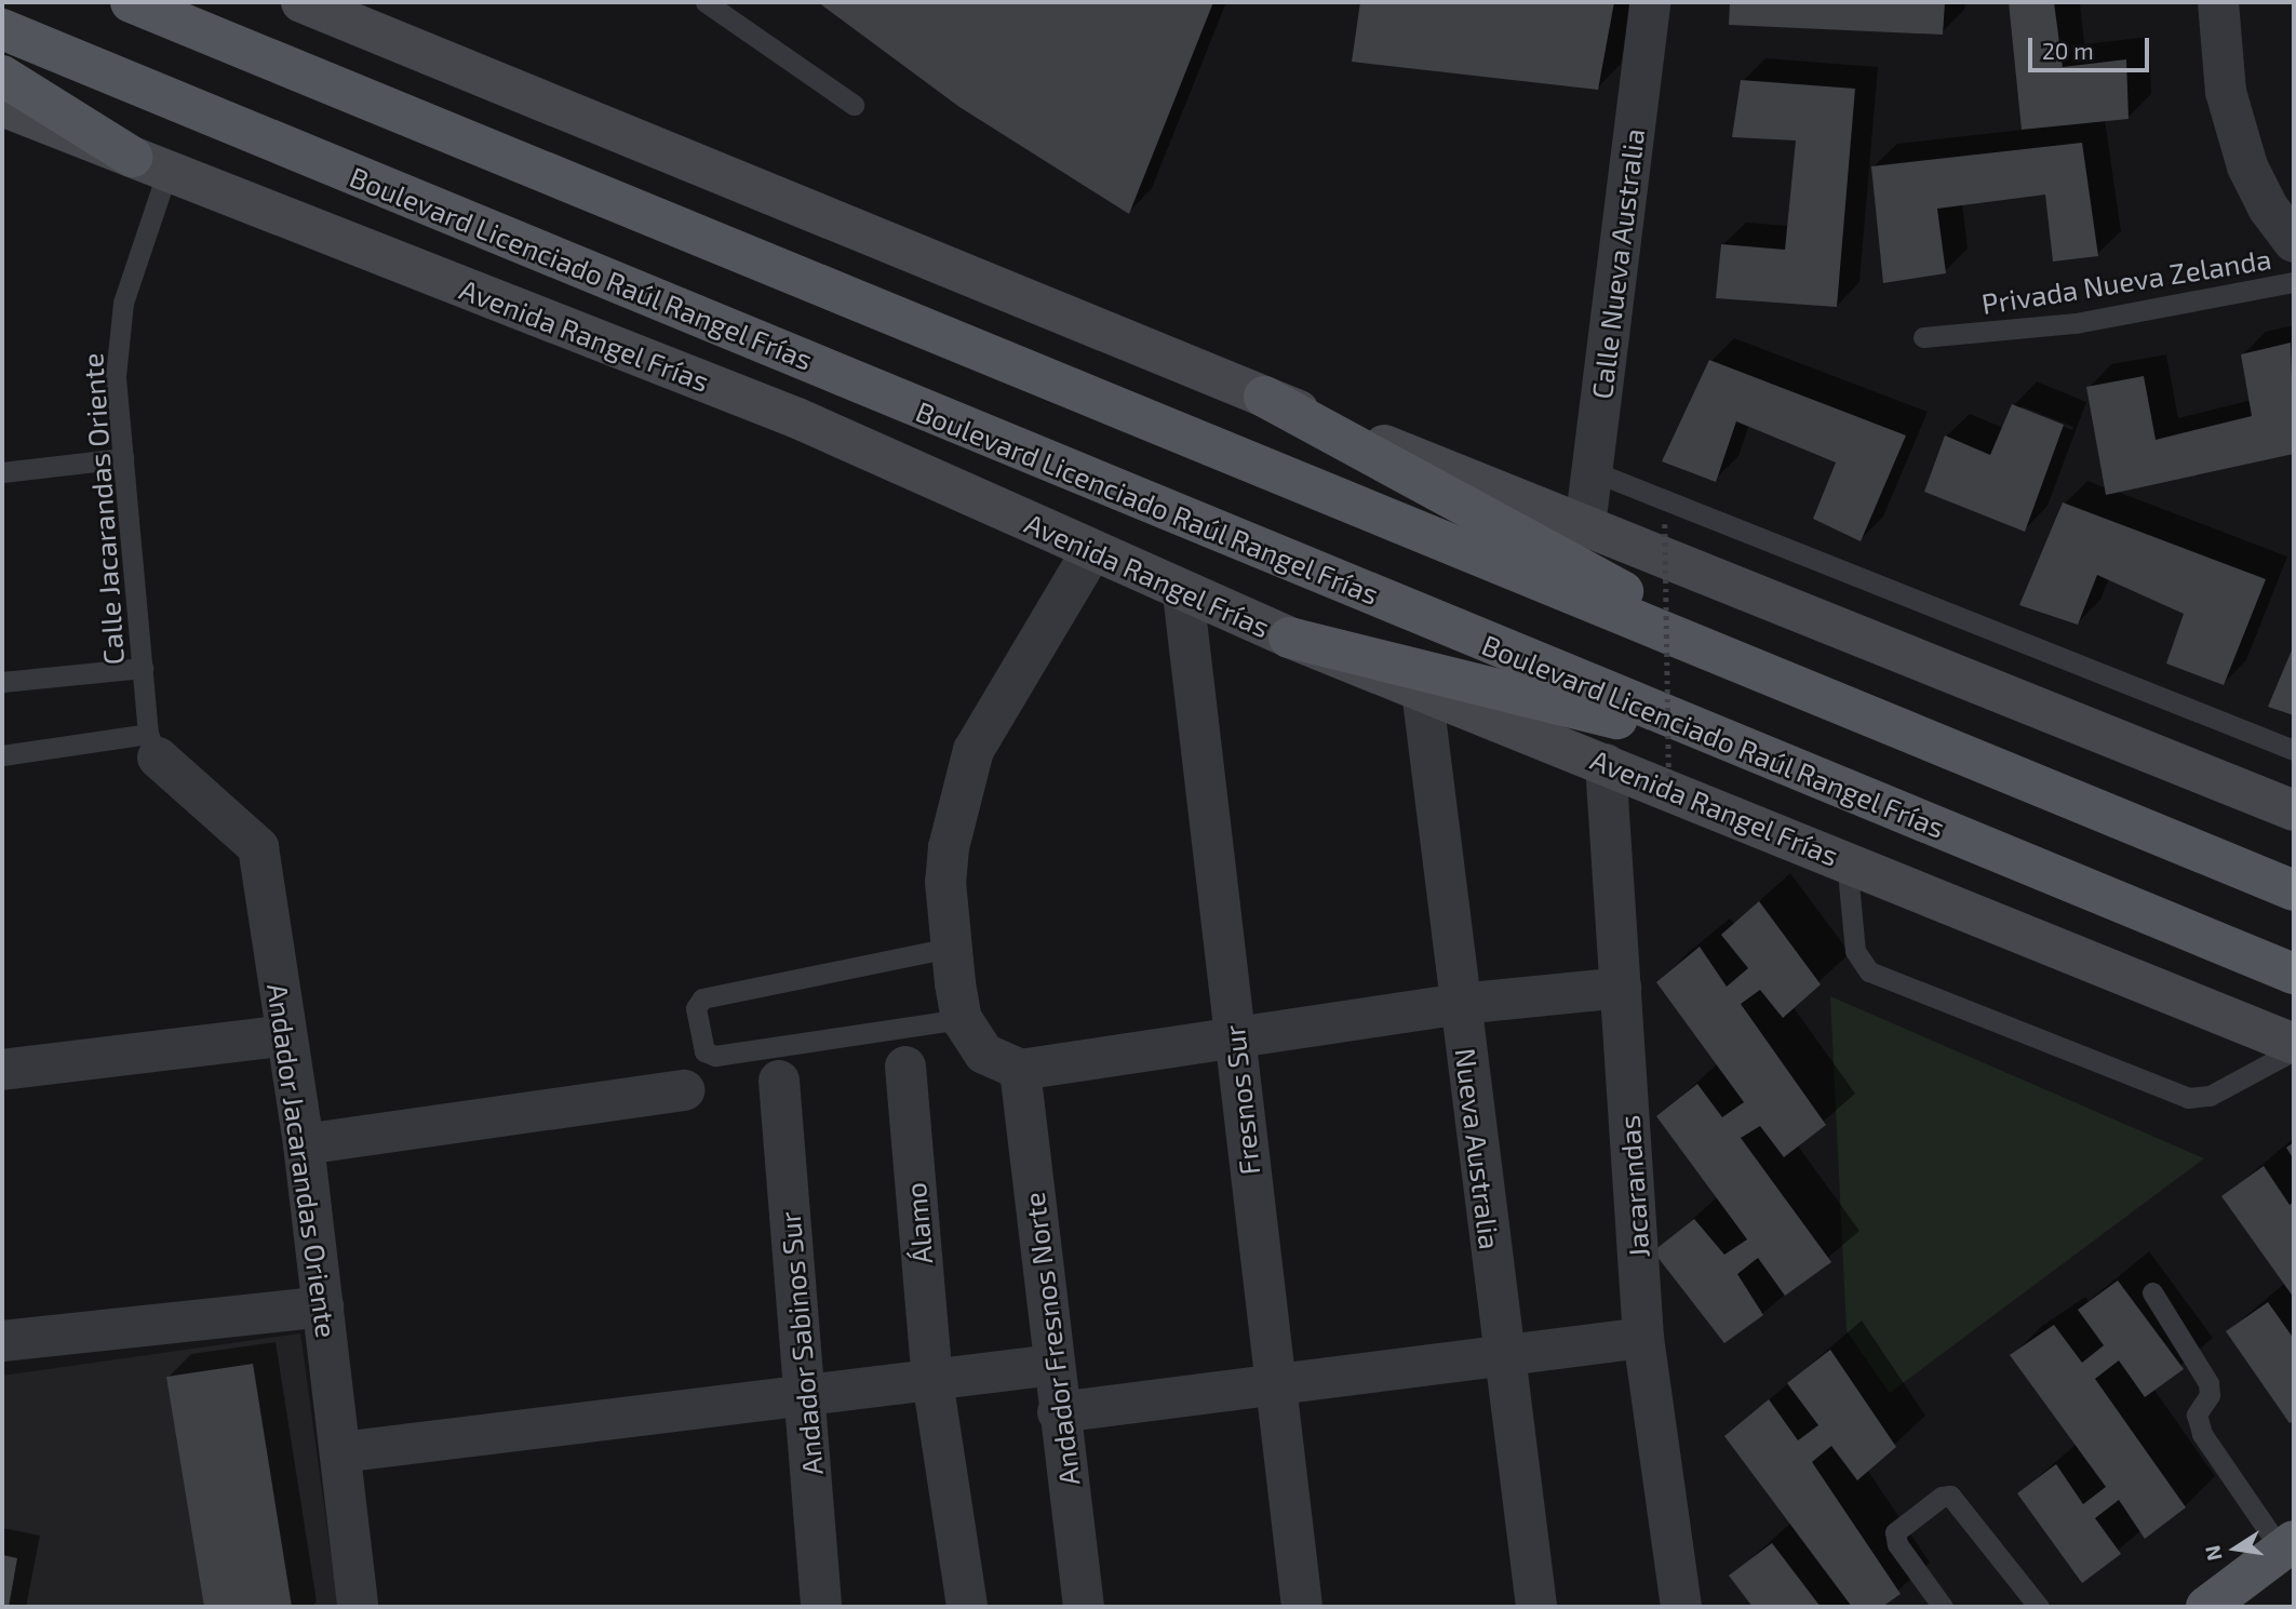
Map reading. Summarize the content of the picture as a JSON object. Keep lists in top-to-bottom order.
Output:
{
  "streets": {
    "main road": ["Boulevard Licenciado Raúl Rangel Frías", "Avenida Rangel Frías"],
    "street": [
      "Calle Nueva Australia",
      "Fresnos Sur",
      "Nueva Australia",
      "Andador Jacarandas Oriente",
      "Jacarandas",
      "Álamo",
      "Andador Fresnos Norte",
      "Andador Sabinos Sur"
    ],
    "lane": ["Privada Nueva Zelanda", "Calle Jacarandas Oriente"]
  },
  "crossings": [
    ["Avenida Rangel Frías", "Calle Jacarandas Oriente"],
    ["Avenida Rangel Frías", "Fresnos Sur"],
    ["Avenida Rangel Frías", "Nueva Australia"],
    ["Avenida Rangel Frías", "Jacarandas"],
    ["Calle Jacarandas Oriente", "Andador Jacarandas Oriente"]
  ],
  "scale_bar": "20 m",
  "north": "left"
}
